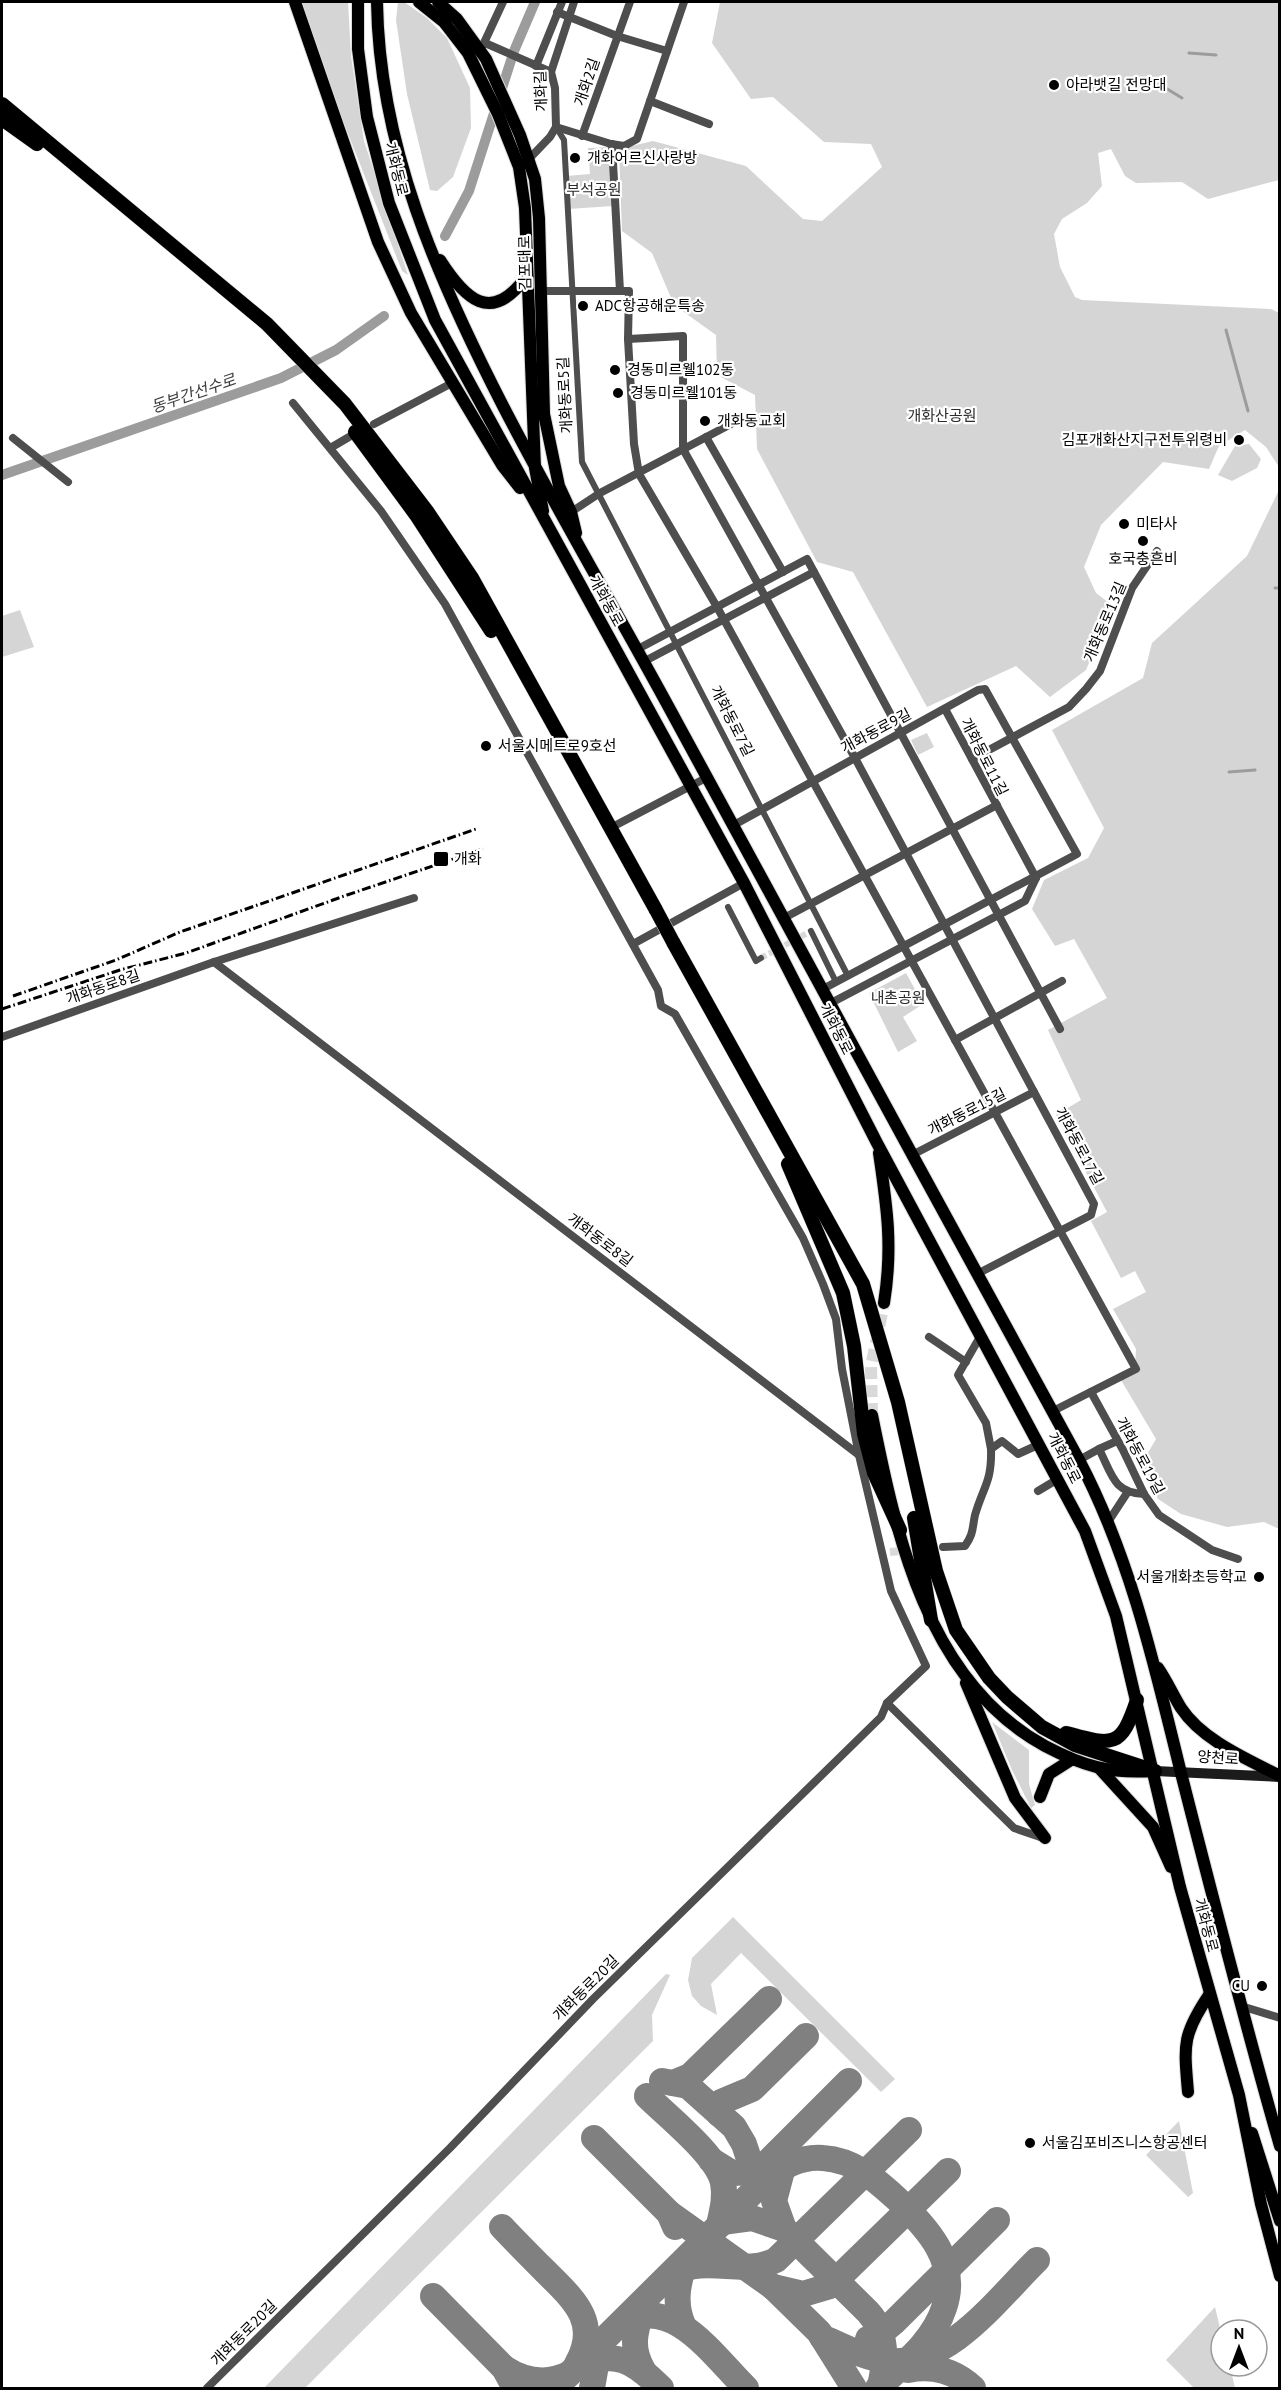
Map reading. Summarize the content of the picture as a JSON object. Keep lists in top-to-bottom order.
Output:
{
  "streets": {
    "main road": ["개화동로", "김포대로", "양천로"],
    "street": [
      "개화2길",
      "개화길",
      "개화동로5길",
      "개화동로13길",
      "개화동로7길",
      "개화동로9길",
      "개화동로11길",
      "개화동로8길",
      "개화동로15길",
      "개화동로17길",
      "개화동로19길",
      "개화동로20길"
    ]
  },
  "crossings": [
    ["개화길", "김포대로"],
    ["개화길", "개화동로5길"],
    ["개화동로", "김포대로"],
    ["개화동로", "개화동로9길"],
    ["개화동로", "개화동로11길"],
    ["개화동로", "개화동로15길"],
    ["개화동로", "개화동로17길"],
    ["개화동로", "개화동로19길"],
    ["개화동로", "양천로"],
    ["개화동로5길", "개화동로7길"],
    ["개화동로13길", "개화동로9길"],
    ["개화동로13길", "개화동로11길"],
    ["개화동로7길", "개화동로9길"],
    ["개화동로9길", "개화동로11길"],
    ["개화동로8길", "개화동로20길"],
    ["개화동로15길", "개화동로17길"]
  ],
  "water": ["동부간선수로"],
  "parks": ["부석공원", "개화산공원", "내촌공원"],
  "places": {
    "other": [
      "아라뱃길 전망대",
      "개화어르신사랑방",
      "ADC항공해운특송",
      "경동미르웰102동",
      "경동미르웰101동",
      "개화동교회",
      "김포개화산지구전투위령비",
      "미타사",
      "호국충흔비",
      "서울시메트로9호선",
      "서울개화초등학교",
      "CU",
      "서울김포비즈니스항공센터"
    ],
    "transit": ["개화"]
  },
  "north": "top"
}
